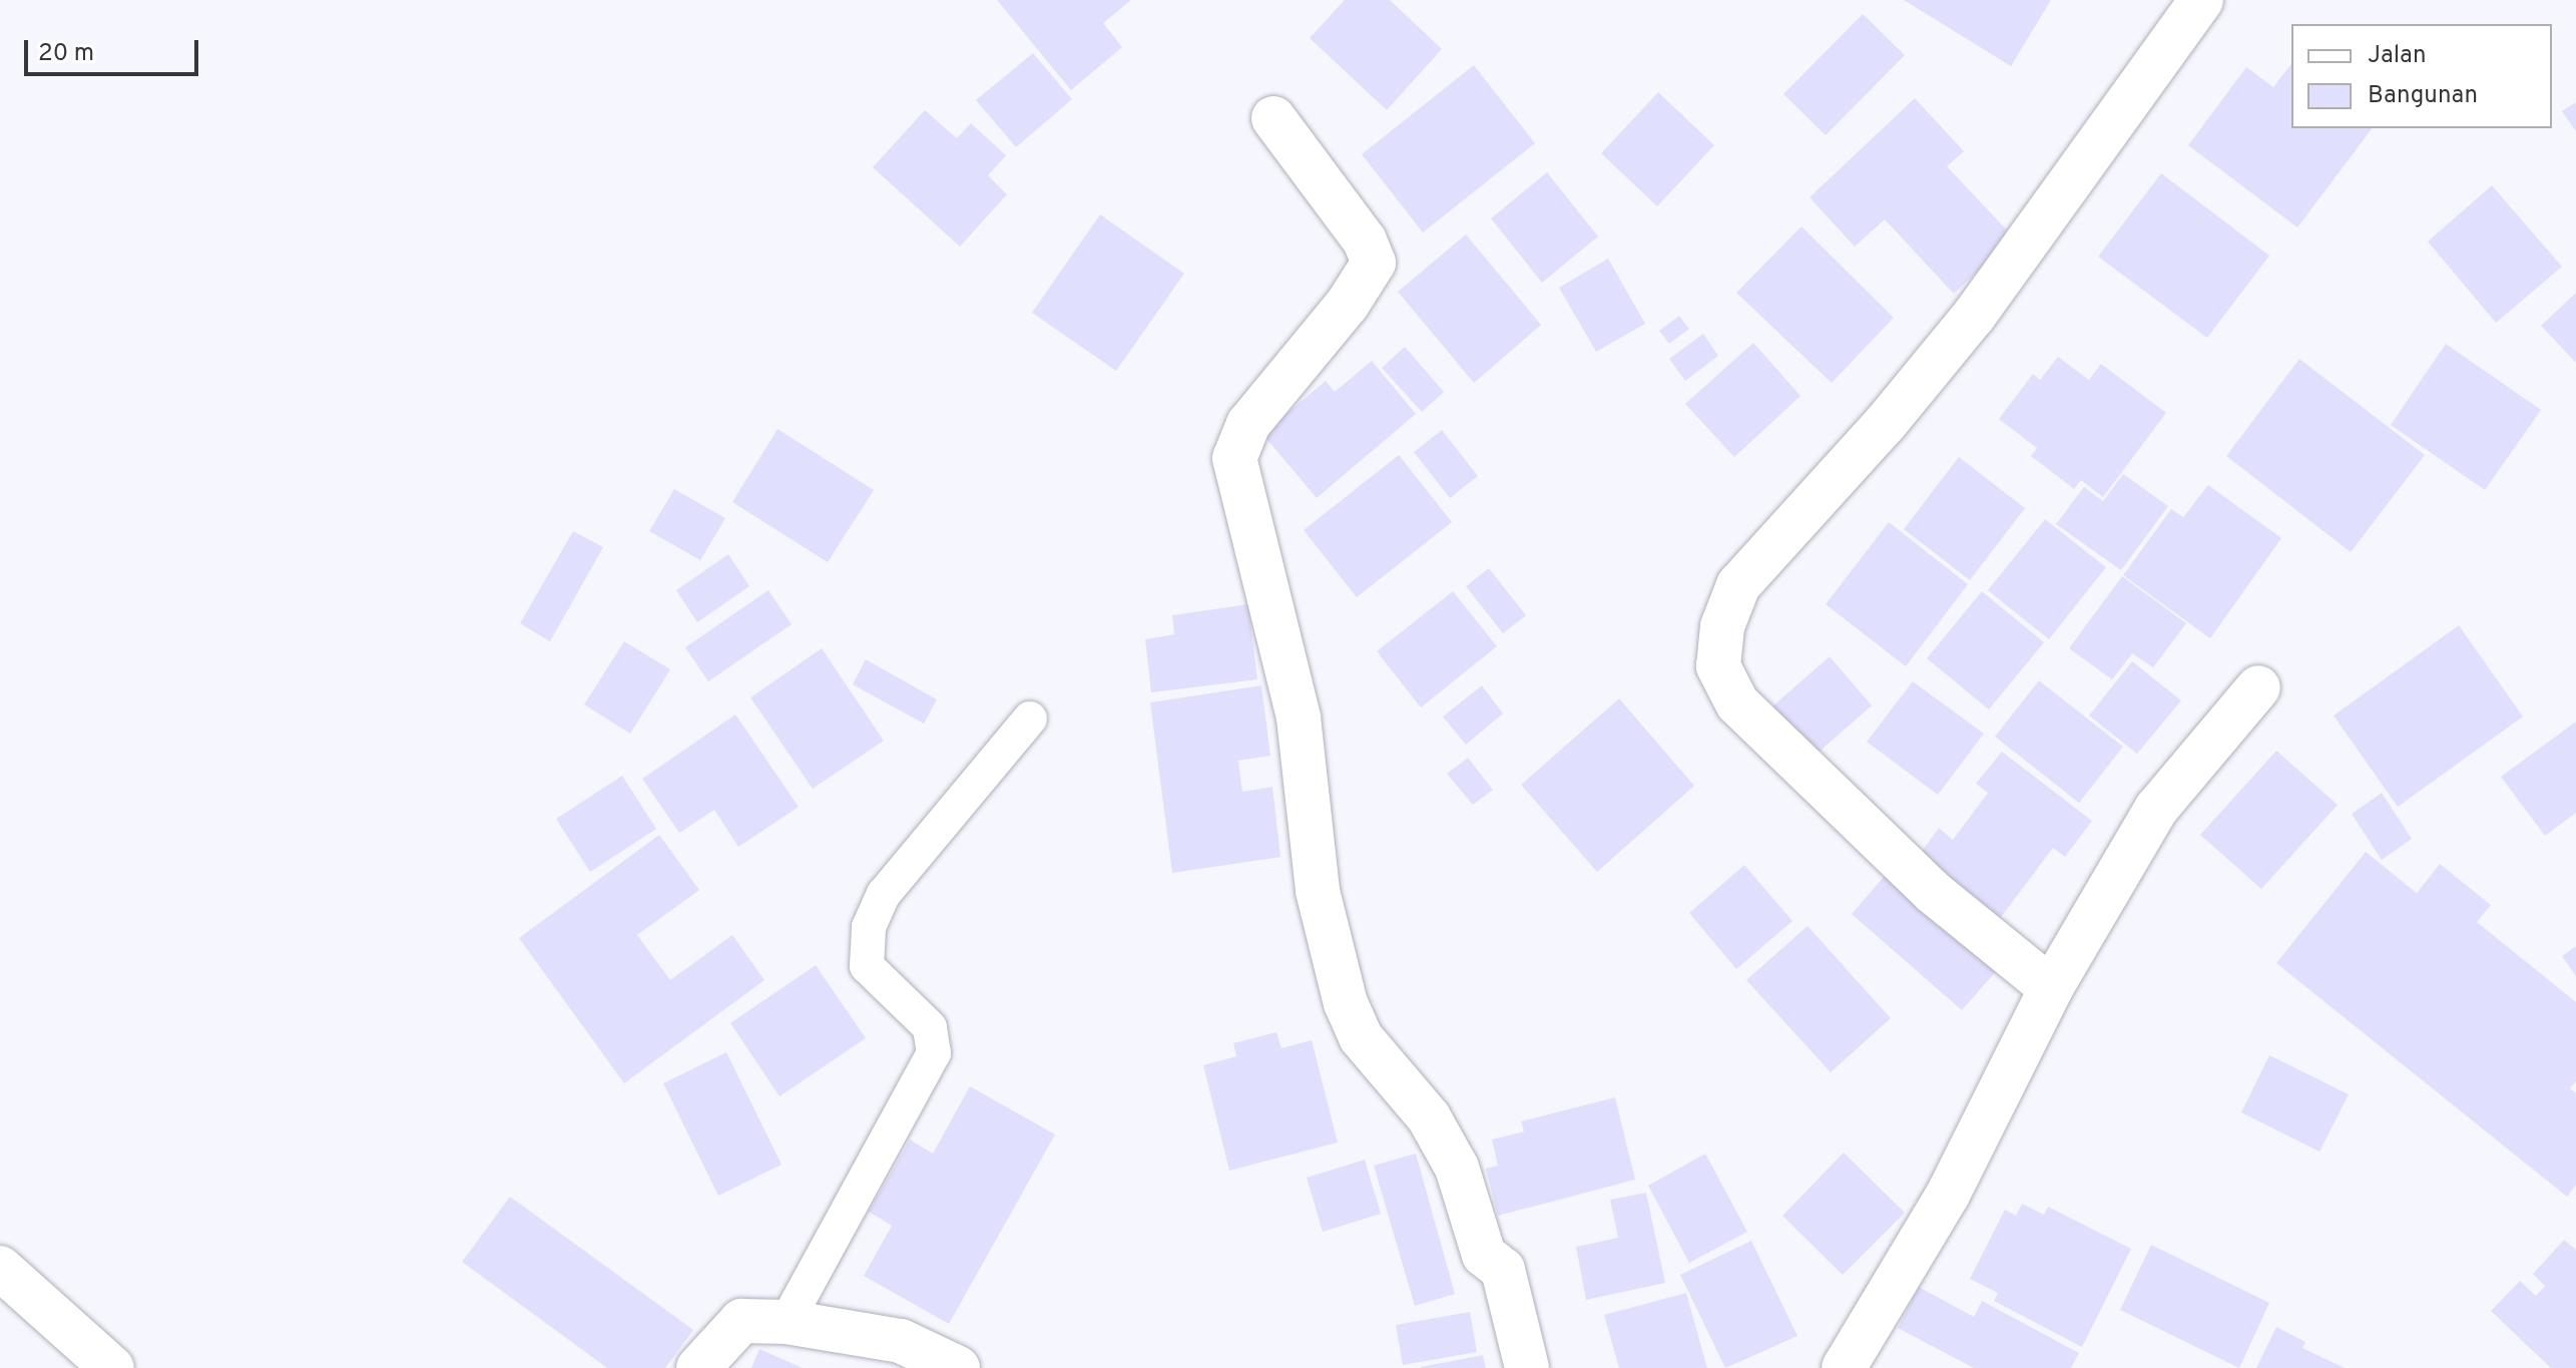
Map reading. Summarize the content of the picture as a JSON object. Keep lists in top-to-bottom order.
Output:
{
  "legend": ["Jalan", "Bangunan"],
  "scale_bar": "20 m"
}
